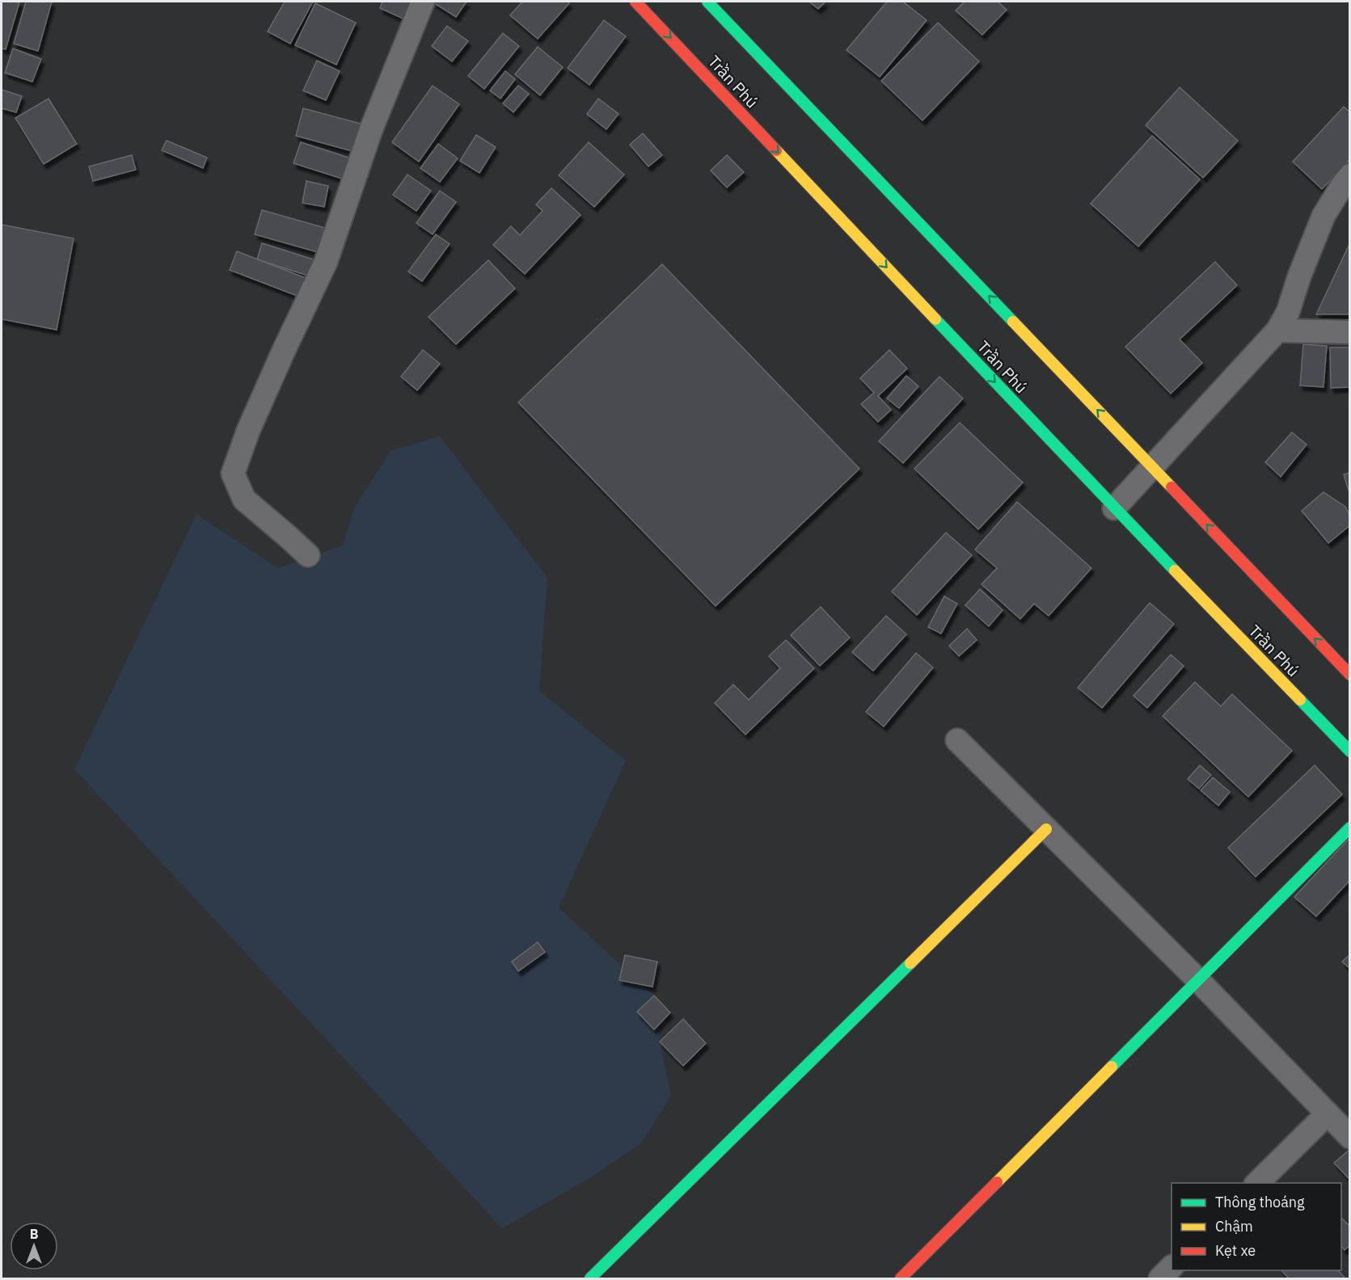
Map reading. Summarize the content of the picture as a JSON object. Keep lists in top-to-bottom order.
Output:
{
  "streets": {
    "main road": ["Trần Phú"]
  },
  "legend": ["Thông thoáng", "Chậm", "Kẹt xe"],
  "north": "top"
}
